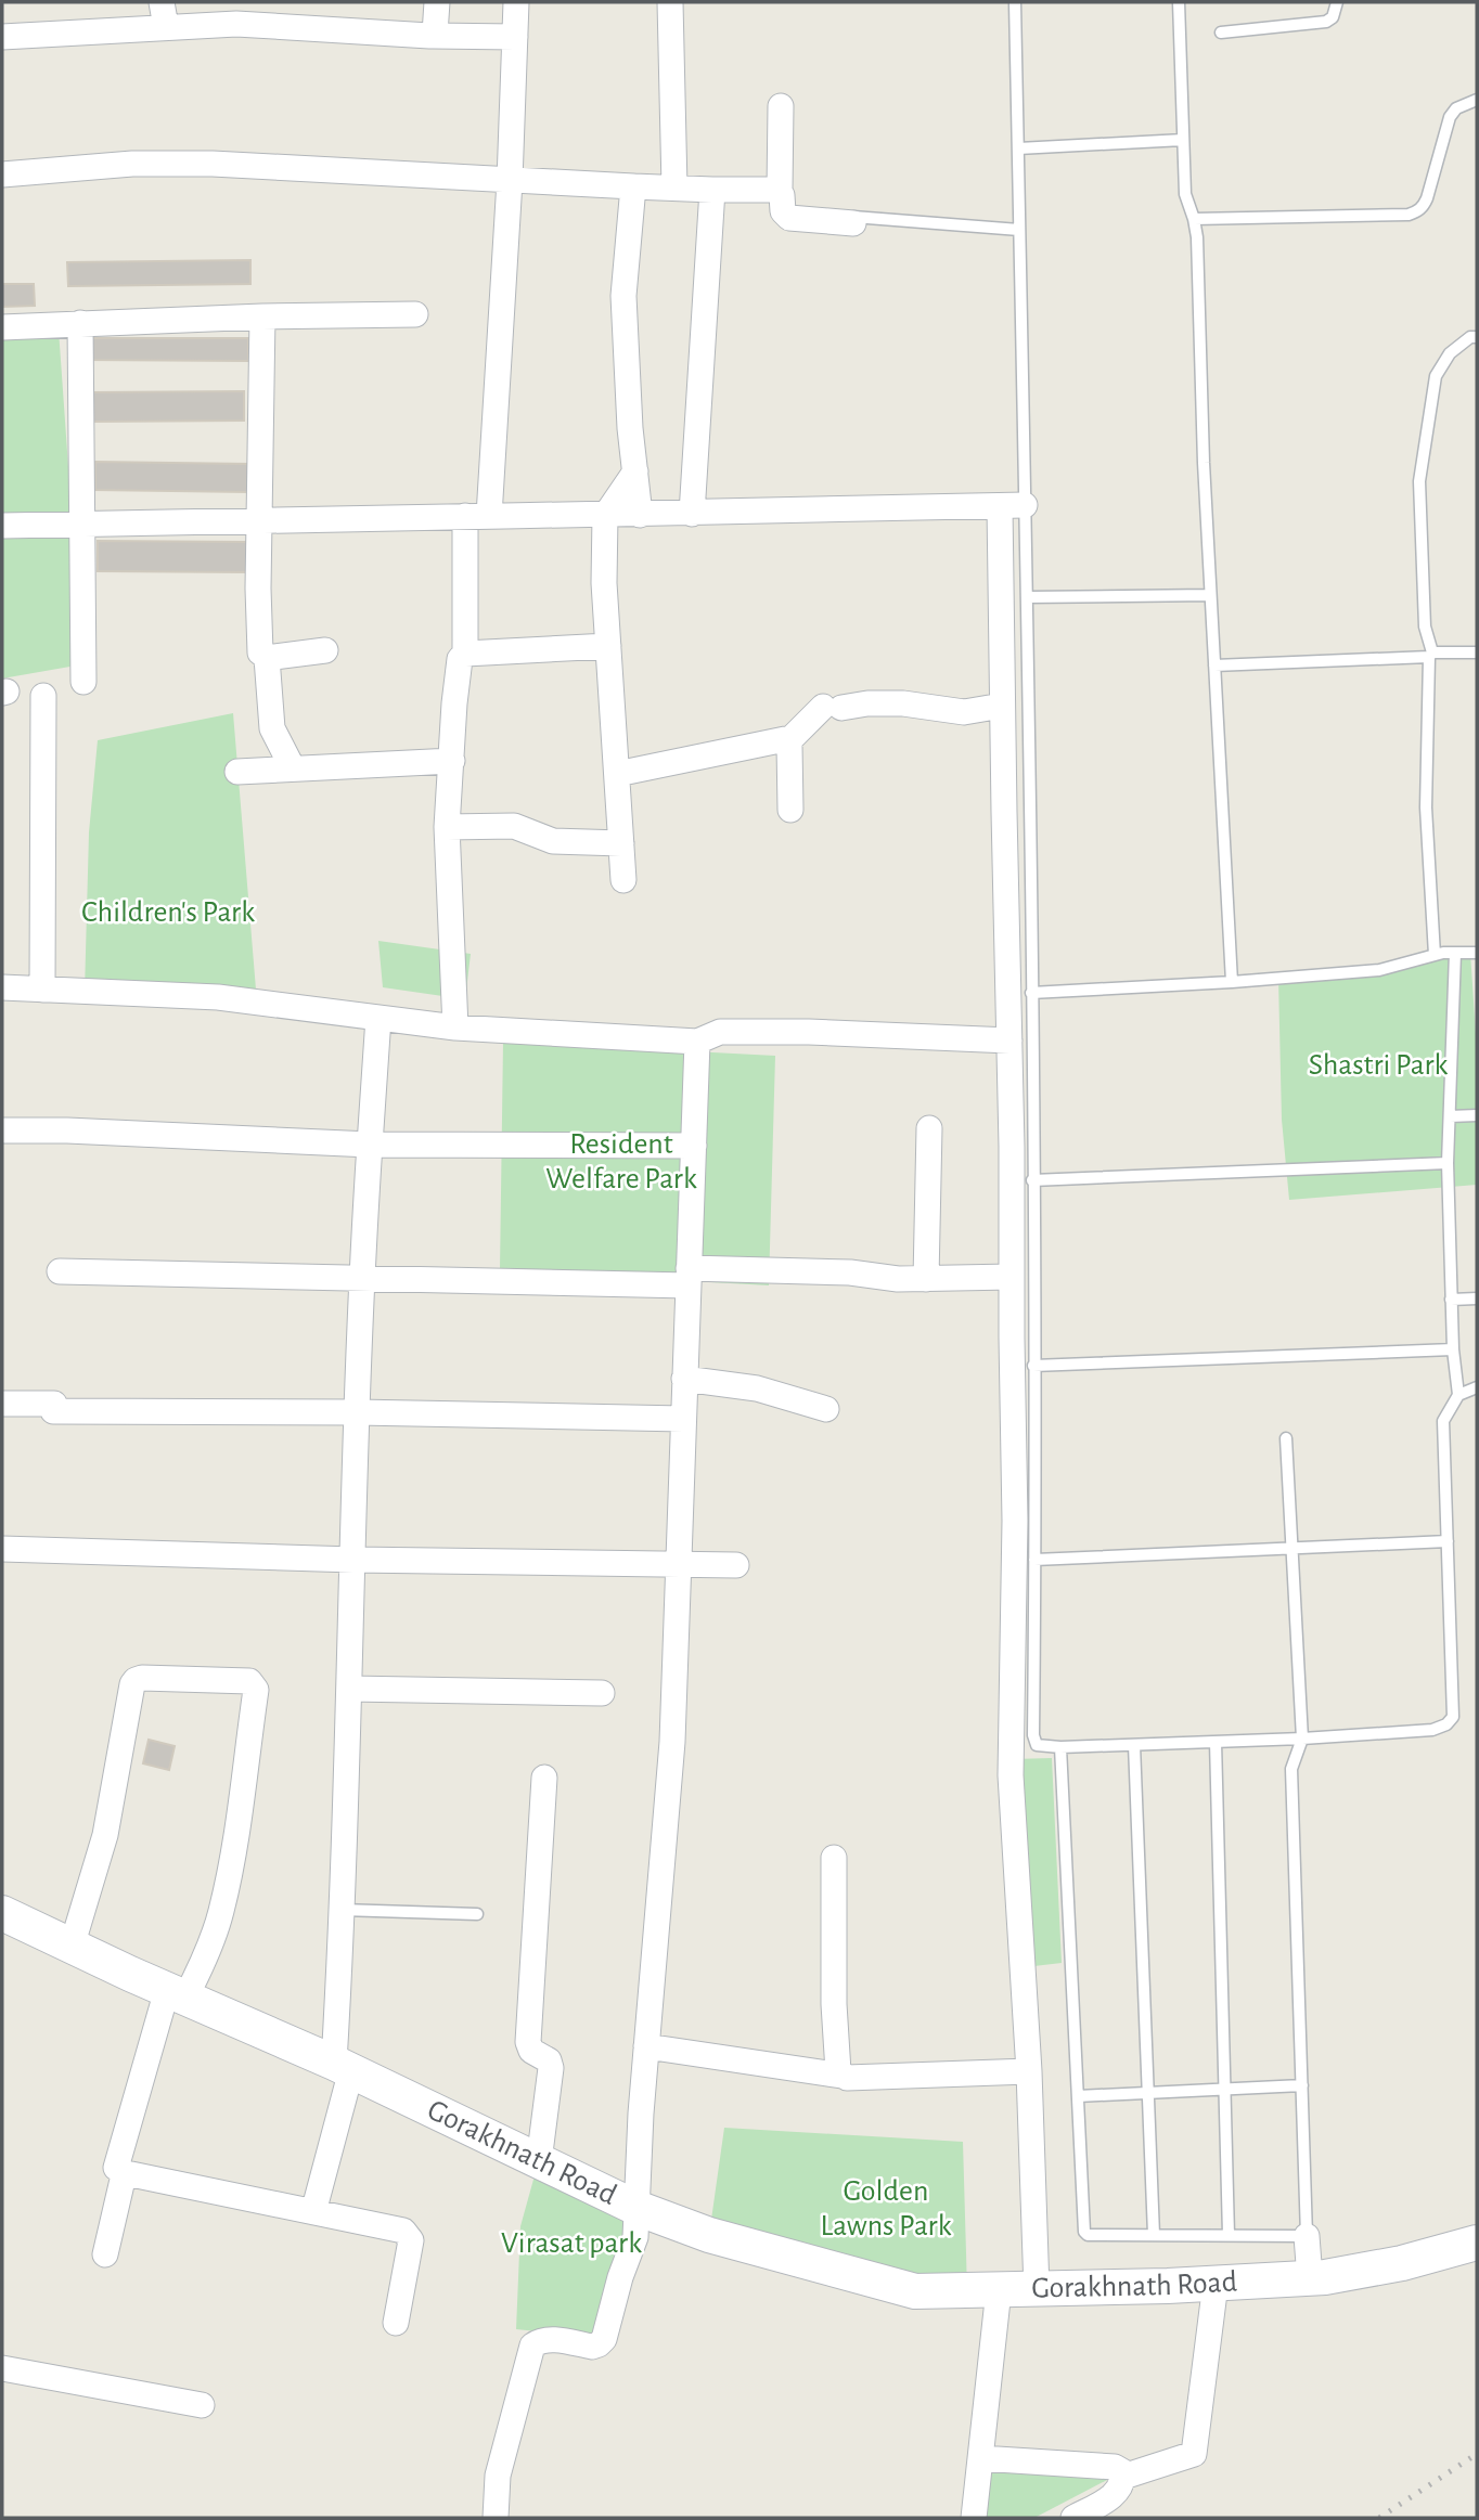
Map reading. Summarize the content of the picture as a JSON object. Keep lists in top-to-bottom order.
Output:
{
  "streets": {
    "main road": ["Gorakhnath Road"]
  },
  "parks": [
    "Children's Park",
    "Shastri Park",
    "Resident Welfare Park",
    "Golden Lawns Park",
    "Virasat park"
  ]
}
